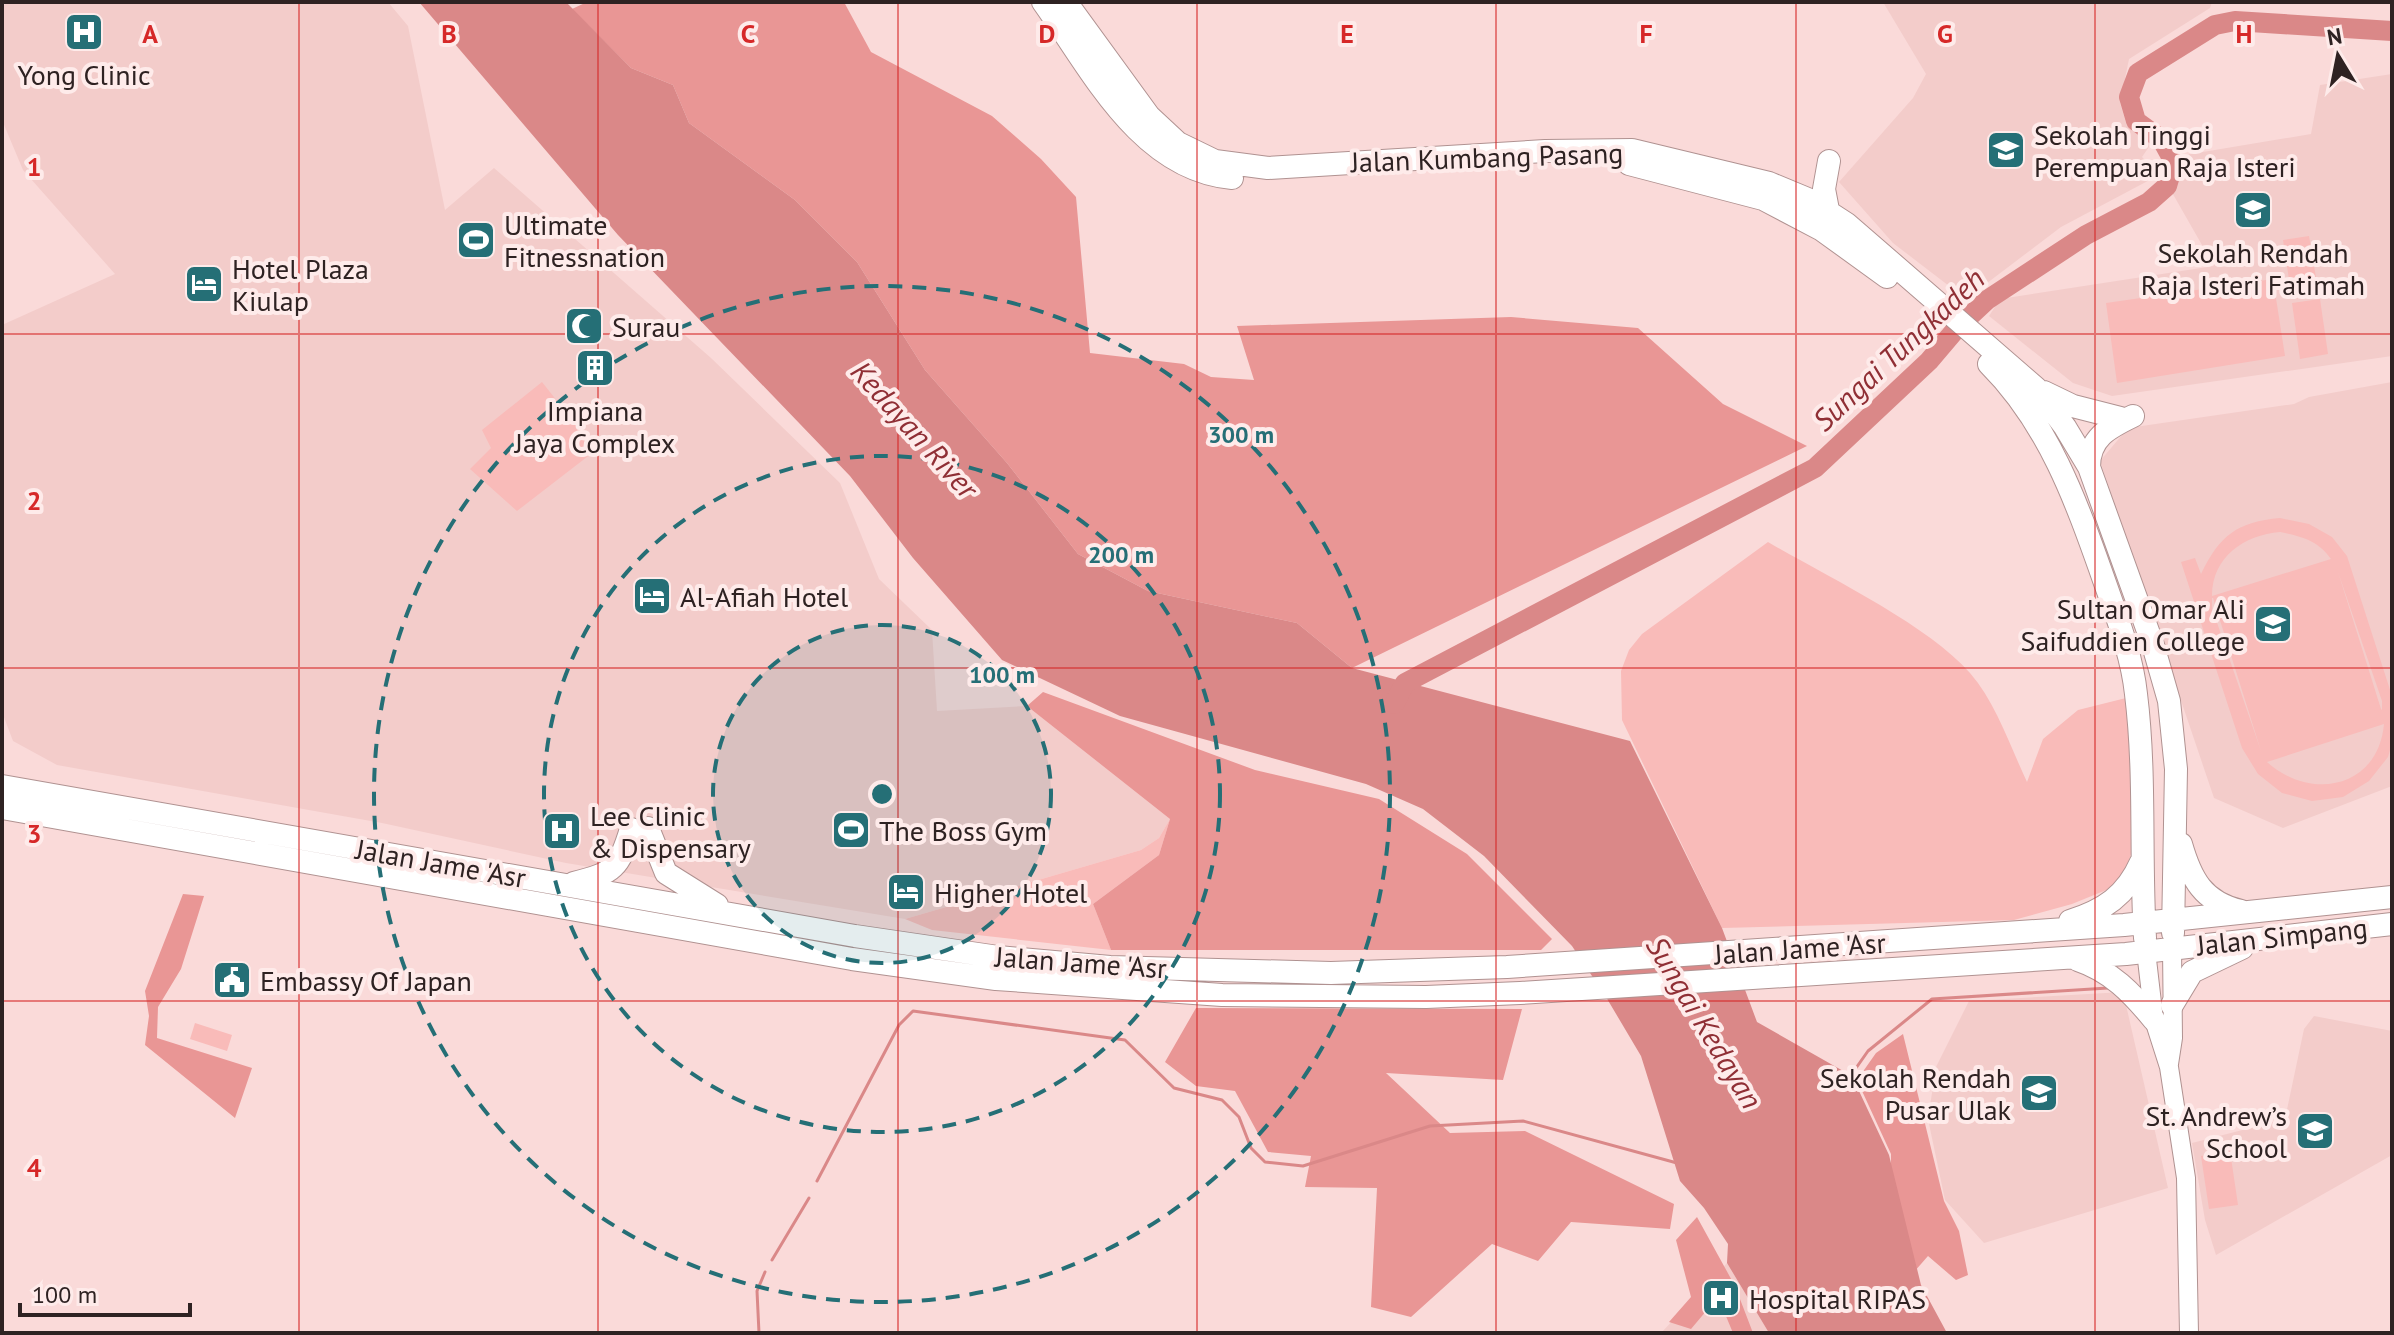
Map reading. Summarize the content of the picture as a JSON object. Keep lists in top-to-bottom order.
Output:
{
  "streets": {
    "main road": ["Jalan Kumbang Pasang", "Jalan Jame 'Asr", "Jalan Simpang"]
  },
  "crossings": [
    ["Jalan Kumbang Pasang", "Jalan Jame 'Asr"],
    ["Jalan Jame 'Asr", "Jalan Simpang"]
  ],
  "water": ["Sungai Tungkadeh", "Kedayan River", "Sungai Kedayan"],
  "places": {
    "hospital": ["Yong Clinic", "Lee Clinic & Dispensary", "Hospital RIPAS"],
    "school or university": [
      "Sekolah Tinggi Perempuan Raja Isteri",
      "Sekolah Rendah Raja Isteri Fatimah",
      "Sultan Omar Ali Saifuddien College",
      "Sekolah Rendah Pusar Ulak",
      "St. Andrew’s School"
    ],
    "sports": ["Ultimate Fitnessnation", "The Boss Gym"],
    "hotel": ["Hotel Plaza Kiulap", "Al-Afiah Hotel", "Higher Hotel"],
    "mosque": ["Surau"],
    "building": ["Impiana Jaya Complex"],
    "public building": ["Embassy Of Japan"]
  },
  "scale_bar": "100 m",
  "north": "top",
  "grid": {
    "columns": [
      "A",
      "B",
      "C",
      "D",
      "E",
      "F",
      "G",
      "H"
    ],
    "rows": [
      "1",
      "2",
      "3",
      "4"
    ]
  },
  "rings": ["300 m", "200 m", "100 m"]
}
